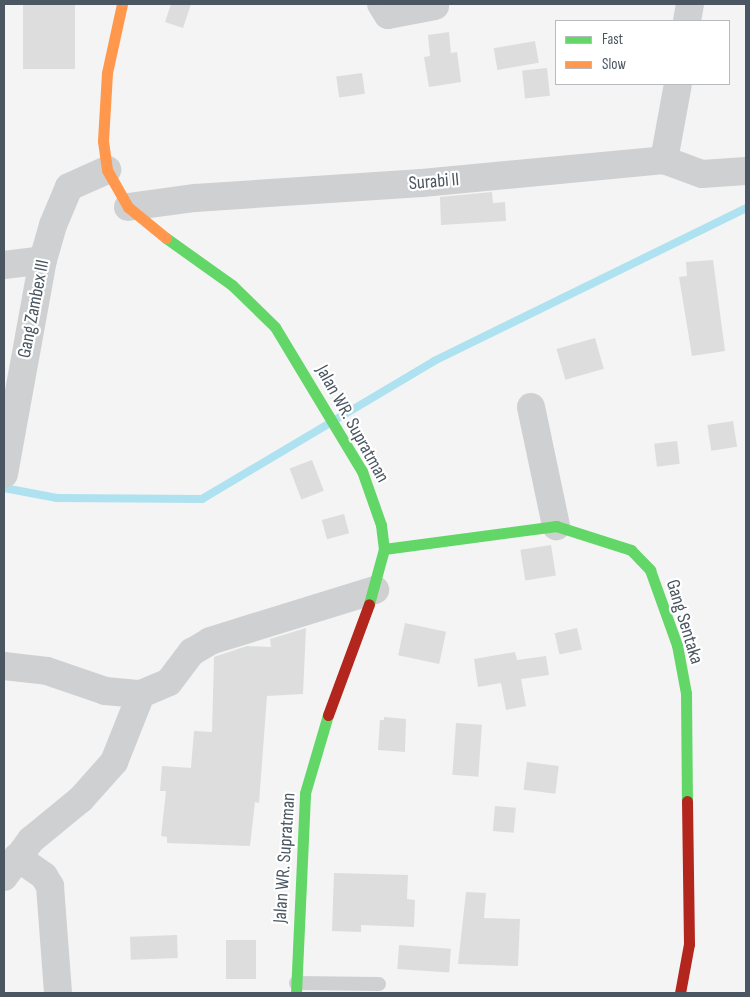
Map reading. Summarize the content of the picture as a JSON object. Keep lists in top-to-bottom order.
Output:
{
  "streets": {
    "main road": ["Jalan WR. Supratman", "Gang Sentaka"],
    "street": ["Surabi II", "Gang Zambex III"]
  },
  "crossings": [
    ["Surabi II", "Jalan WR. Supratman"],
    ["Gang Zambex III", "Jalan WR. Supratman"],
    ["Jalan WR. Supratman", "Gang Sentaka"]
  ],
  "legend": ["Fast", "Slow"]
}
